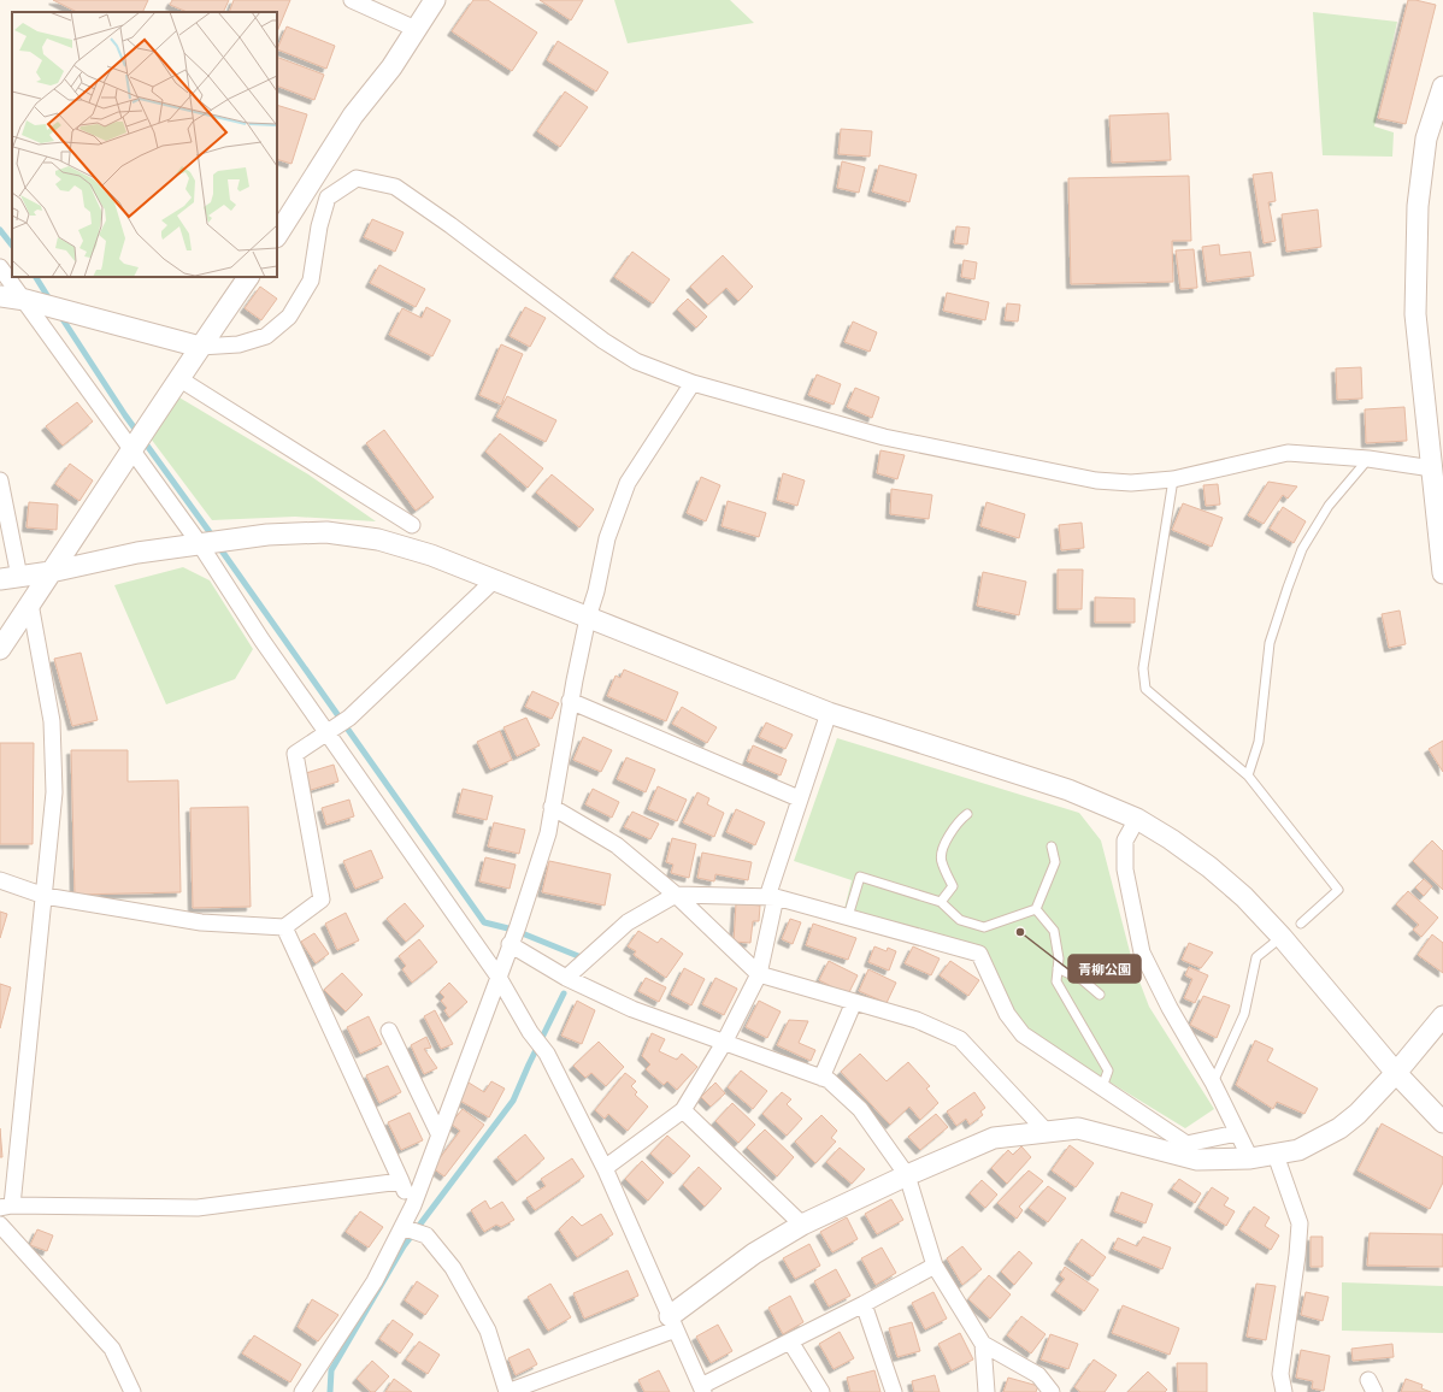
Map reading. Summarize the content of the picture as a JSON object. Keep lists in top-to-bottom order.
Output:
{
  "places": ["青柳公園"]
}
